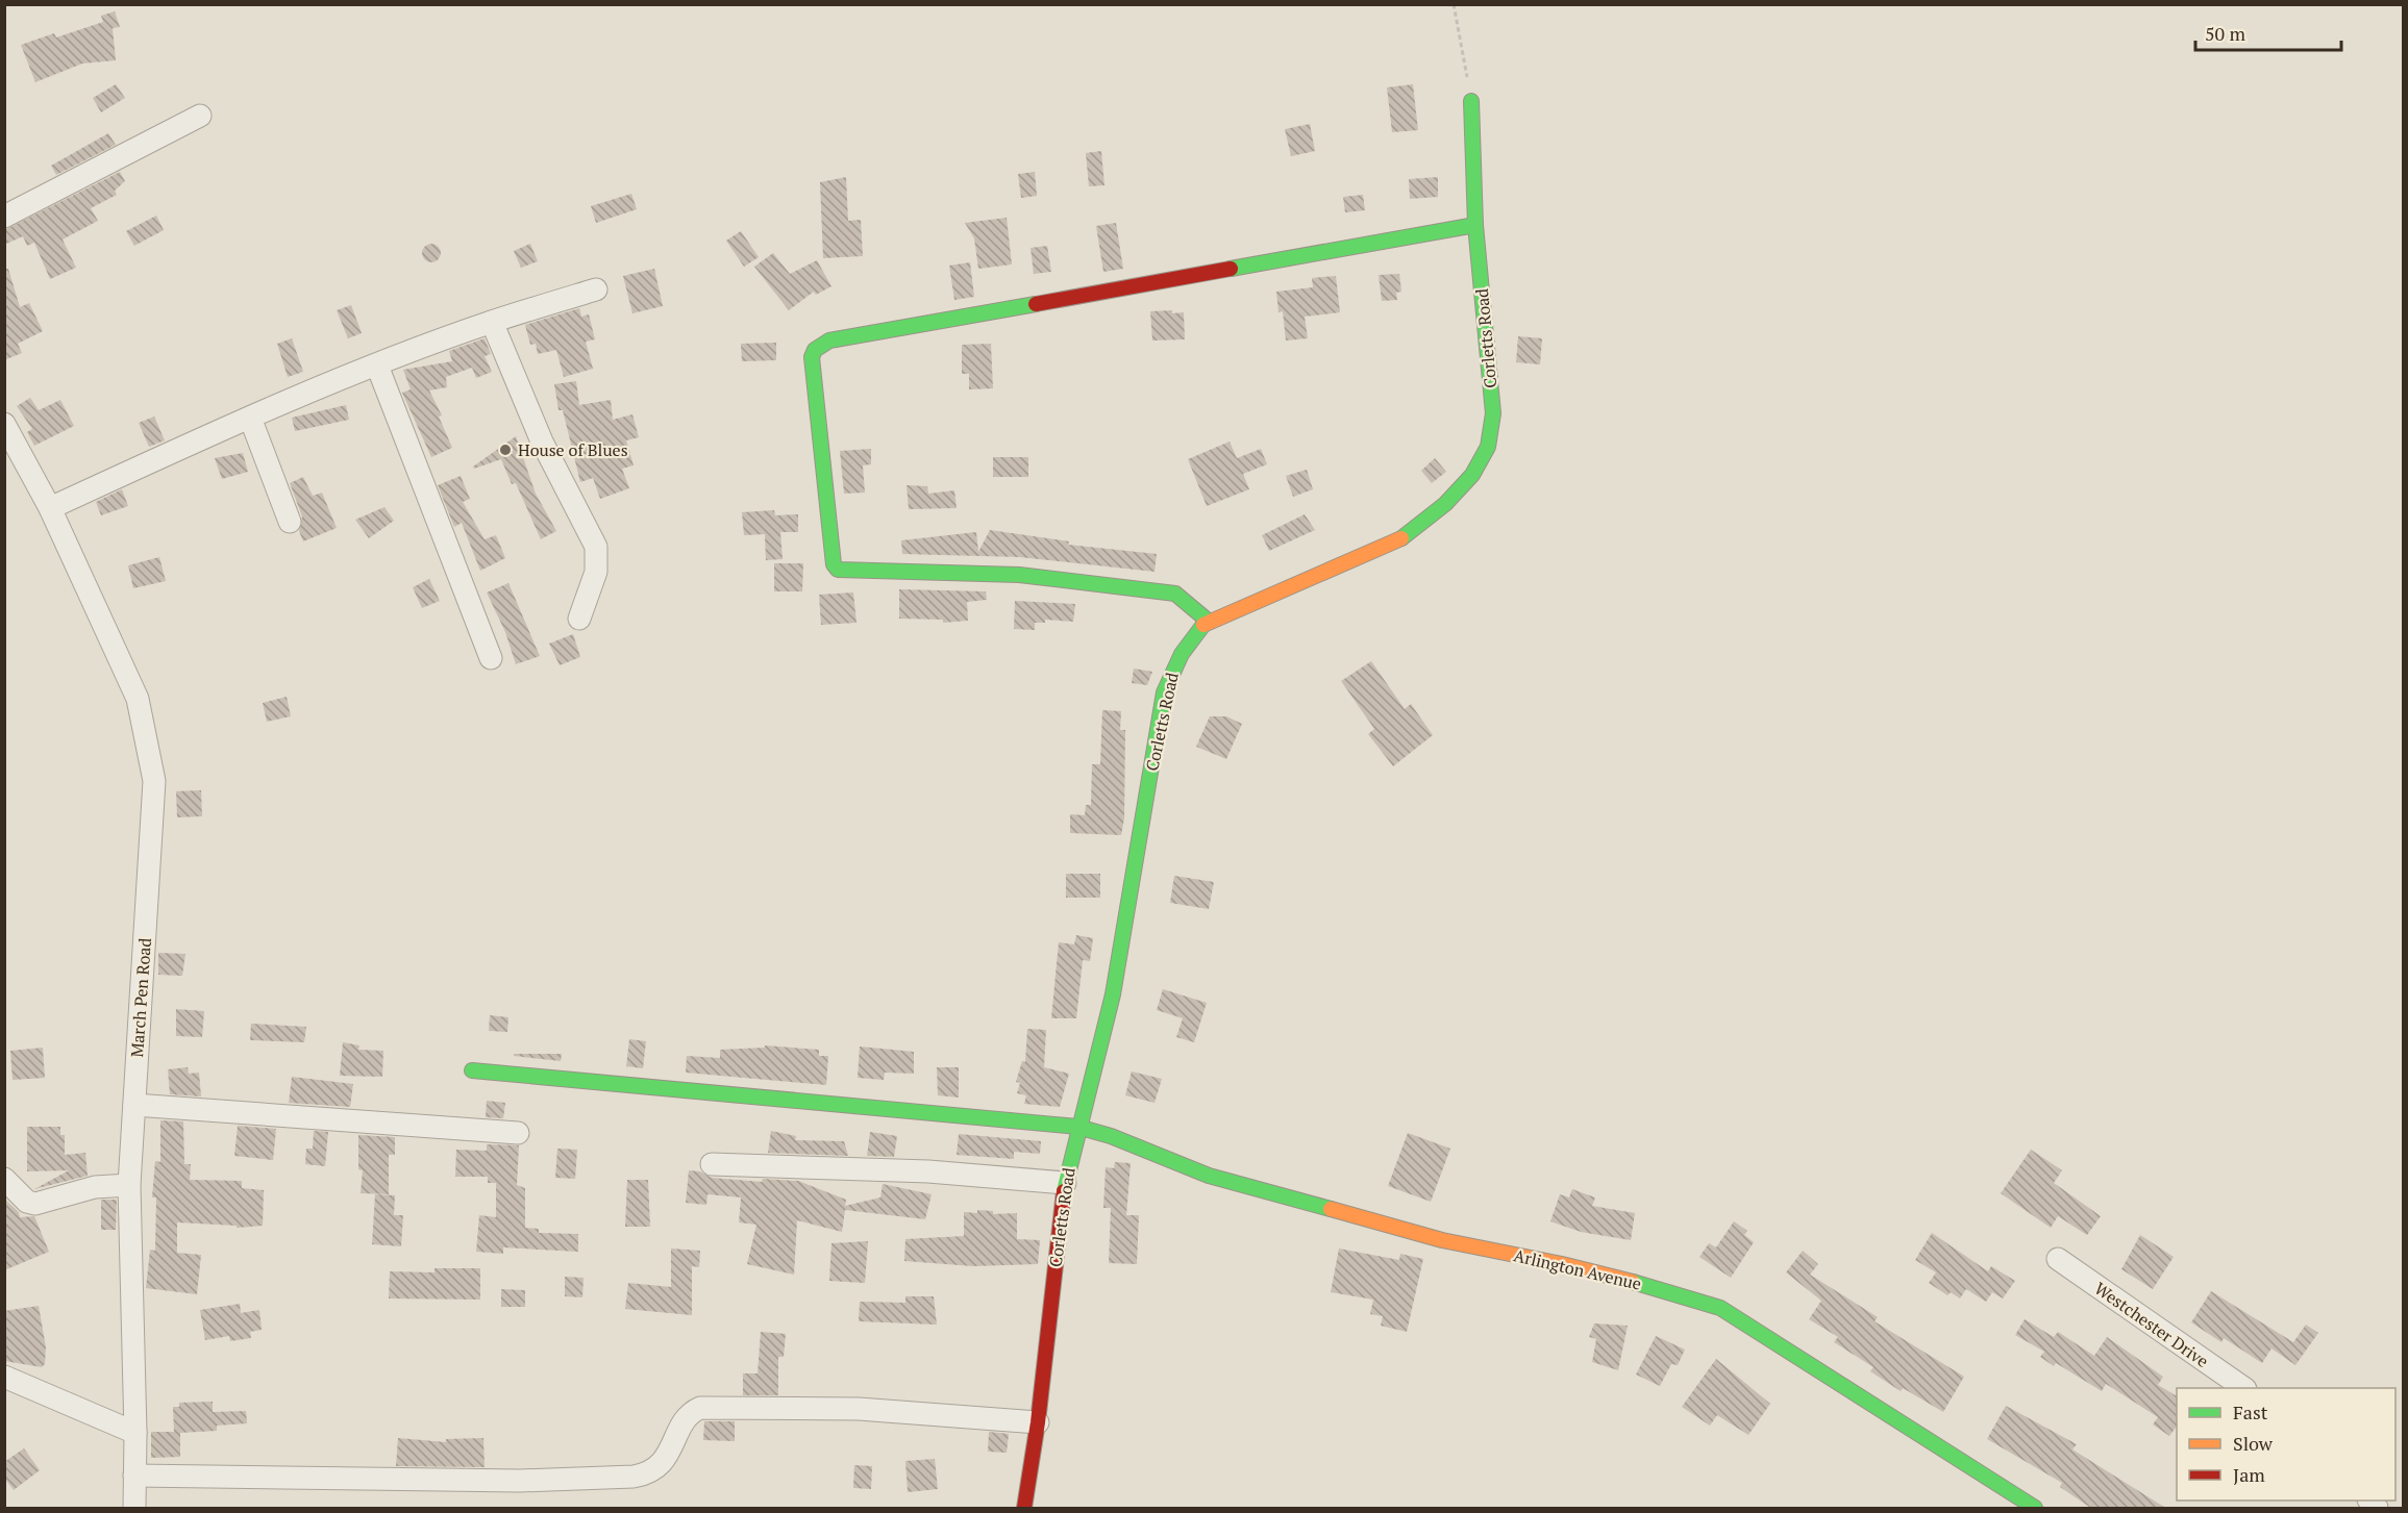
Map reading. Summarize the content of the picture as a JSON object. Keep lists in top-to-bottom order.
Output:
{
  "streets": {
    "street": [
      "Corletts Road",
      "March Pen Road",
      "Arlington Avenue",
      "Westchester Drive"
    ]
  },
  "crossings": [
    ["Corletts Road", "Arlington Avenue"]
  ],
  "places": ["House of Blues"],
  "legend": ["Fast", "Slow", "Jam"],
  "scale_bar": "50 m"
}
